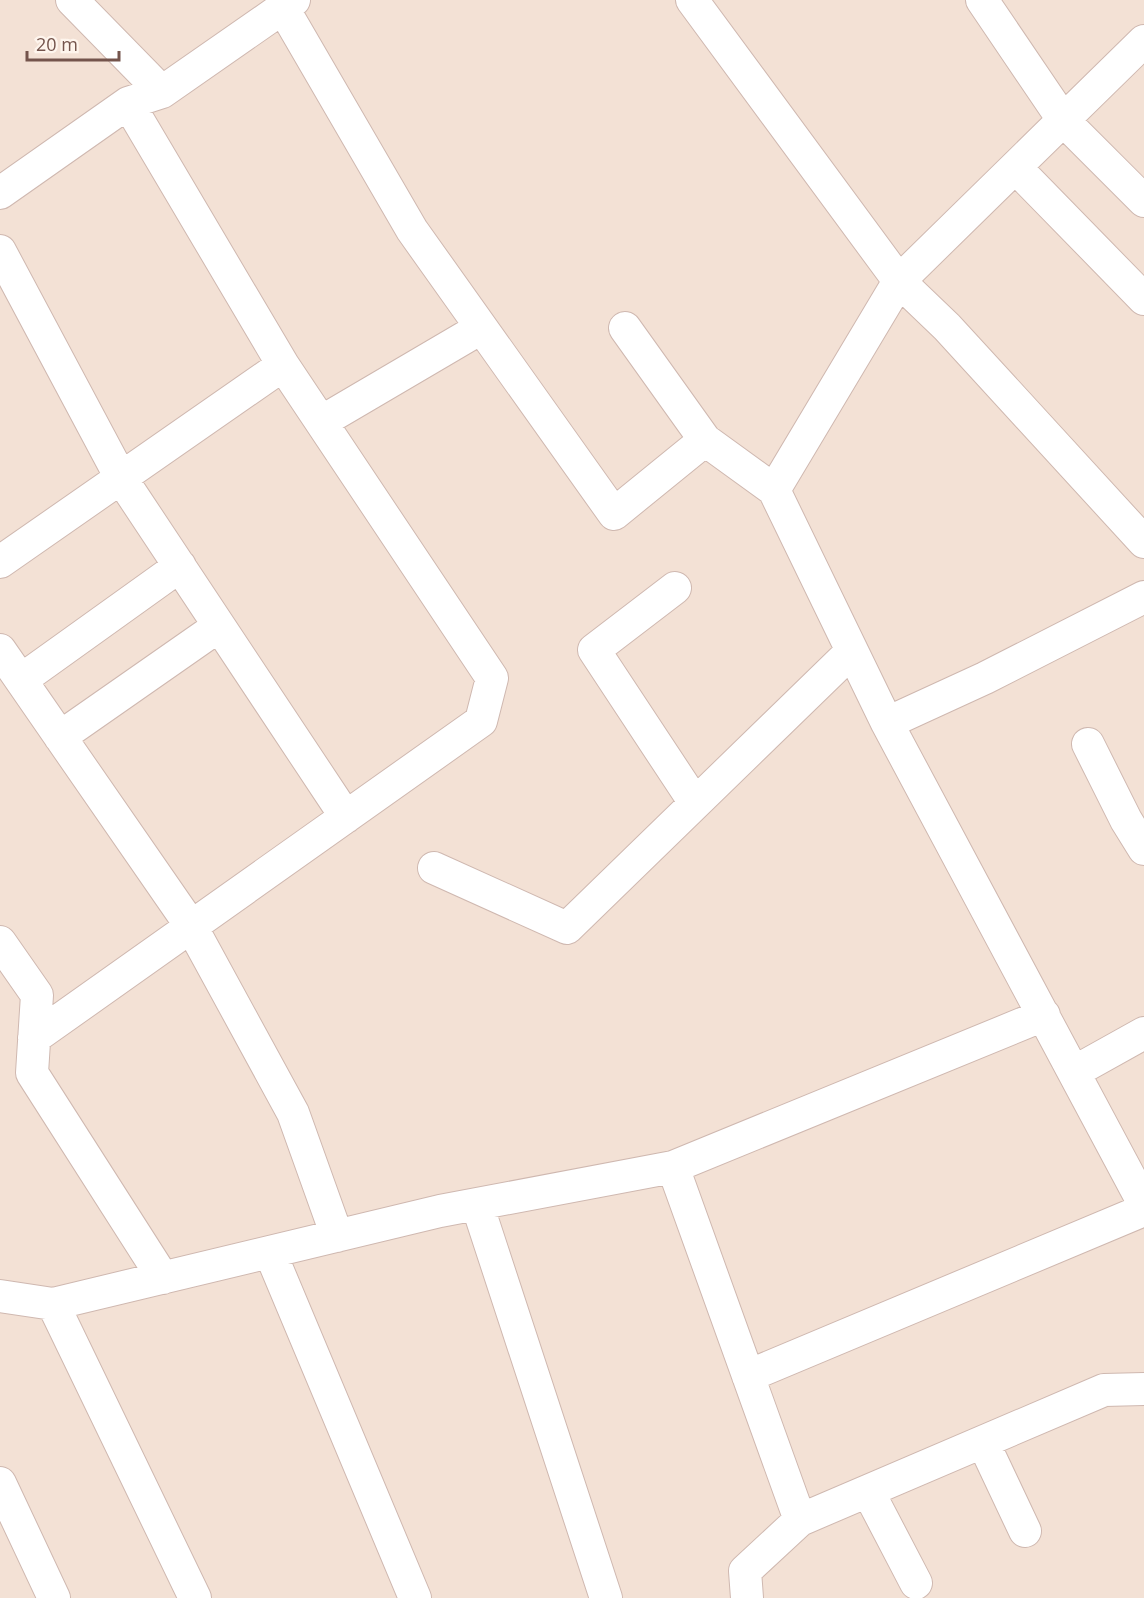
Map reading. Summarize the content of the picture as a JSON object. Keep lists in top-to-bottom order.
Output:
{
  "scale_bar": "20 m"
}
